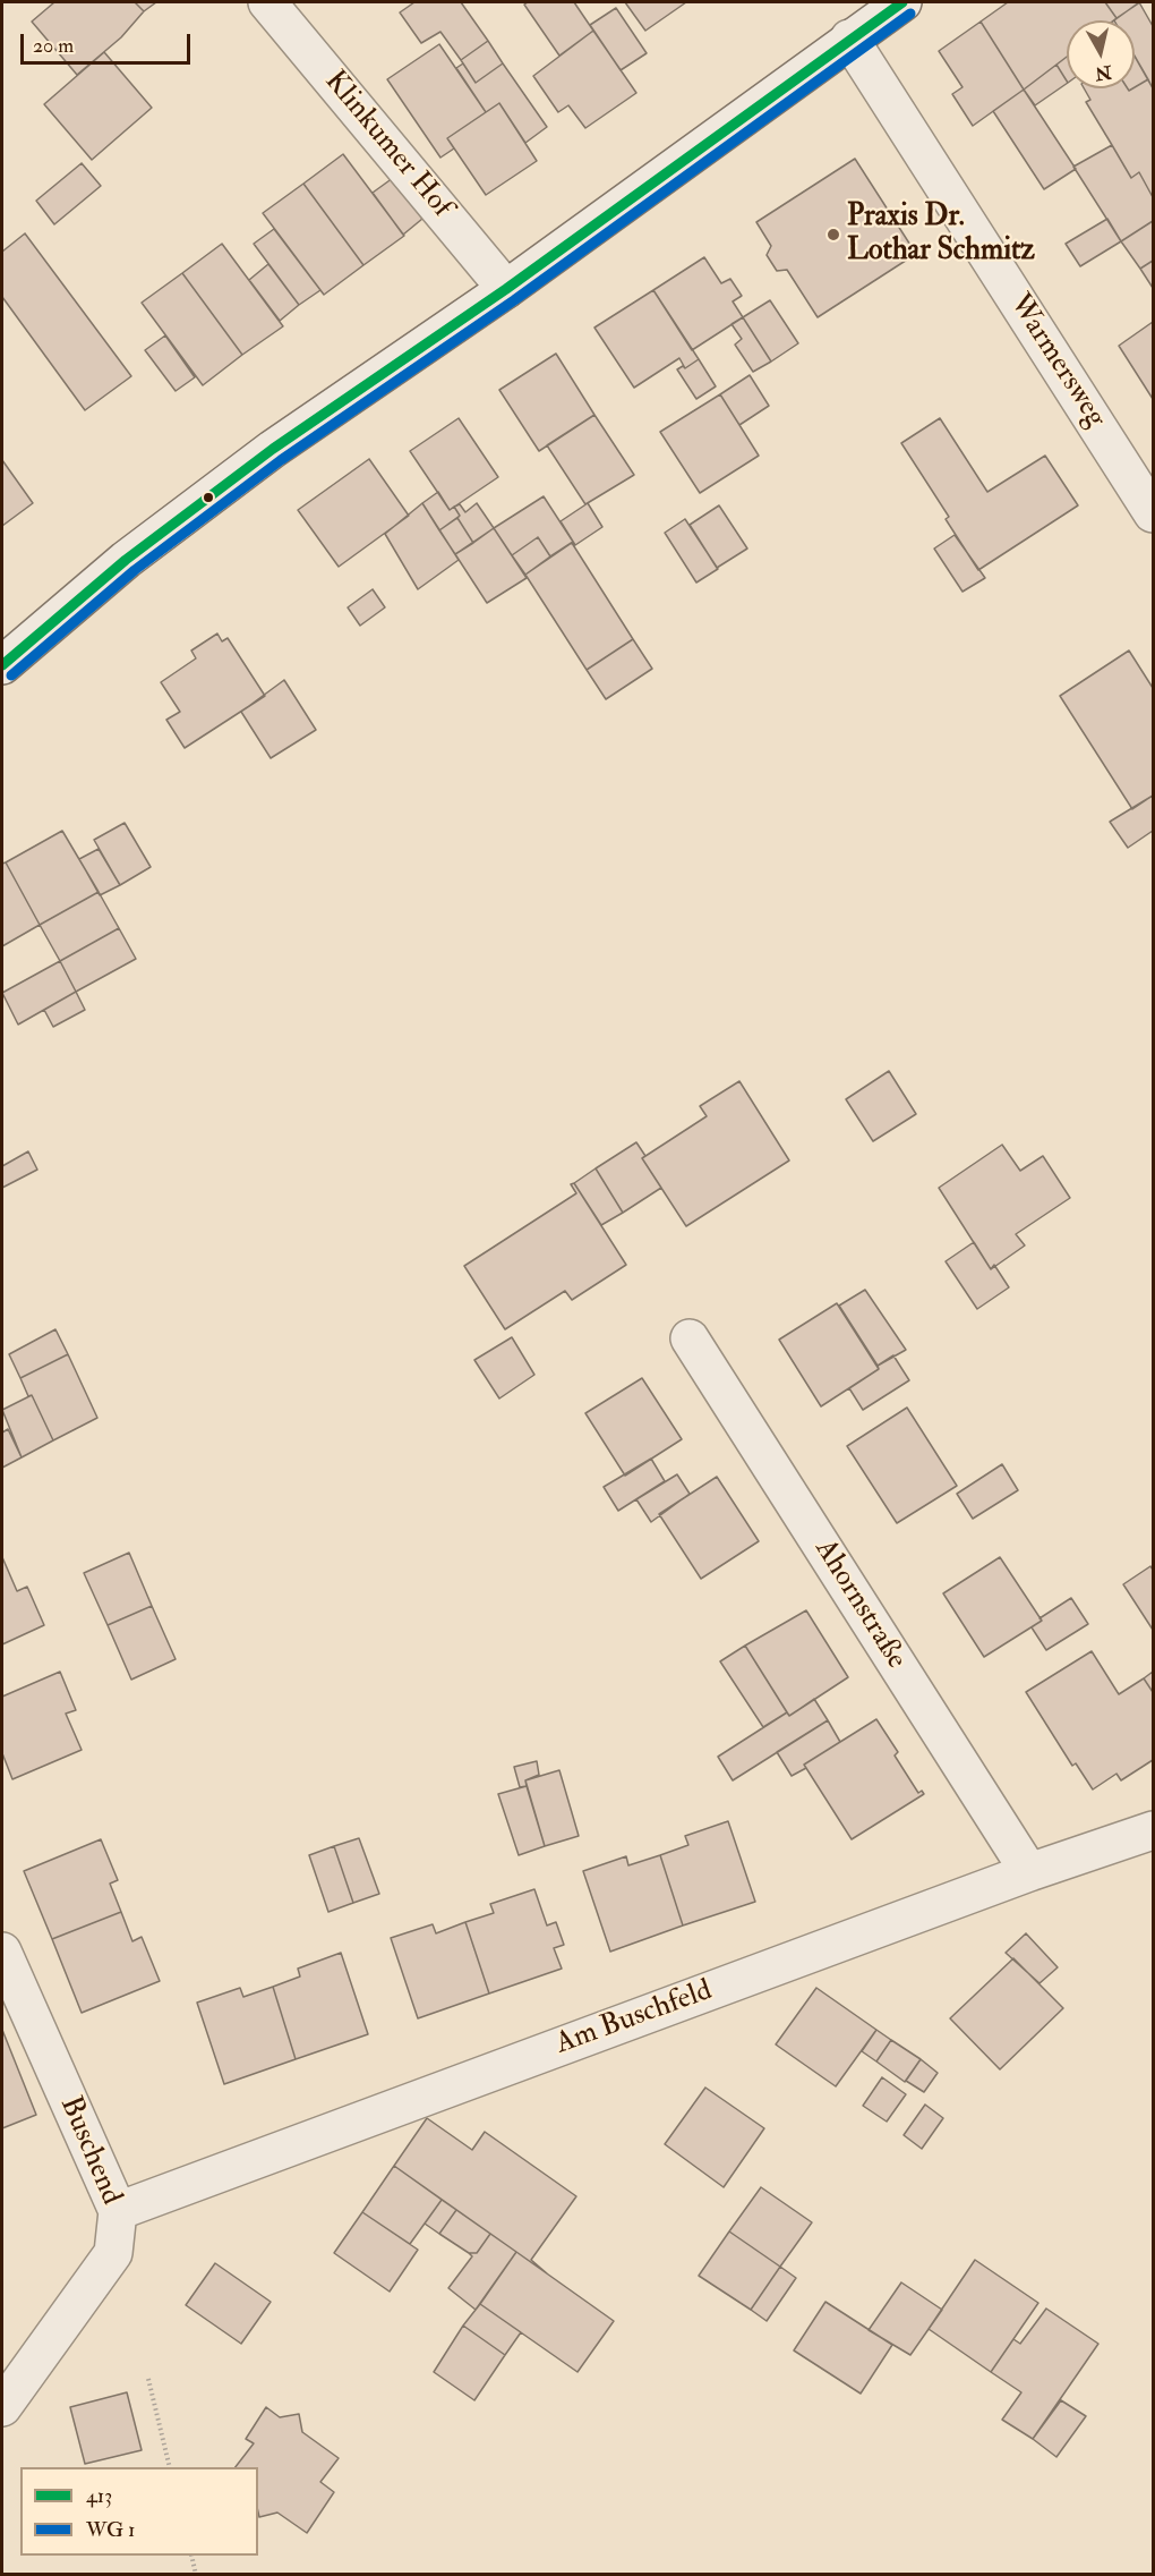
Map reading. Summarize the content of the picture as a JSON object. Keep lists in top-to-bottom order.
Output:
{
  "streets": {
    "street": [
      "Klinkumer Hof",
      "Warmersweg",
      "Ahornstraße",
      "Am Buschfeld",
      "Buschend"
    ]
  },
  "crossings": [
    ["Ahornstraße", "Am Buschfeld"],
    ["Am Buschfeld", "Buschend"]
  ],
  "places": ["Praxis Dr. Lothar Schmitz"],
  "lines": ["transit line 413"],
  "legend": ["413", "WG 1"],
  "scale_bar": "20 m",
  "north": "bottom"
}
